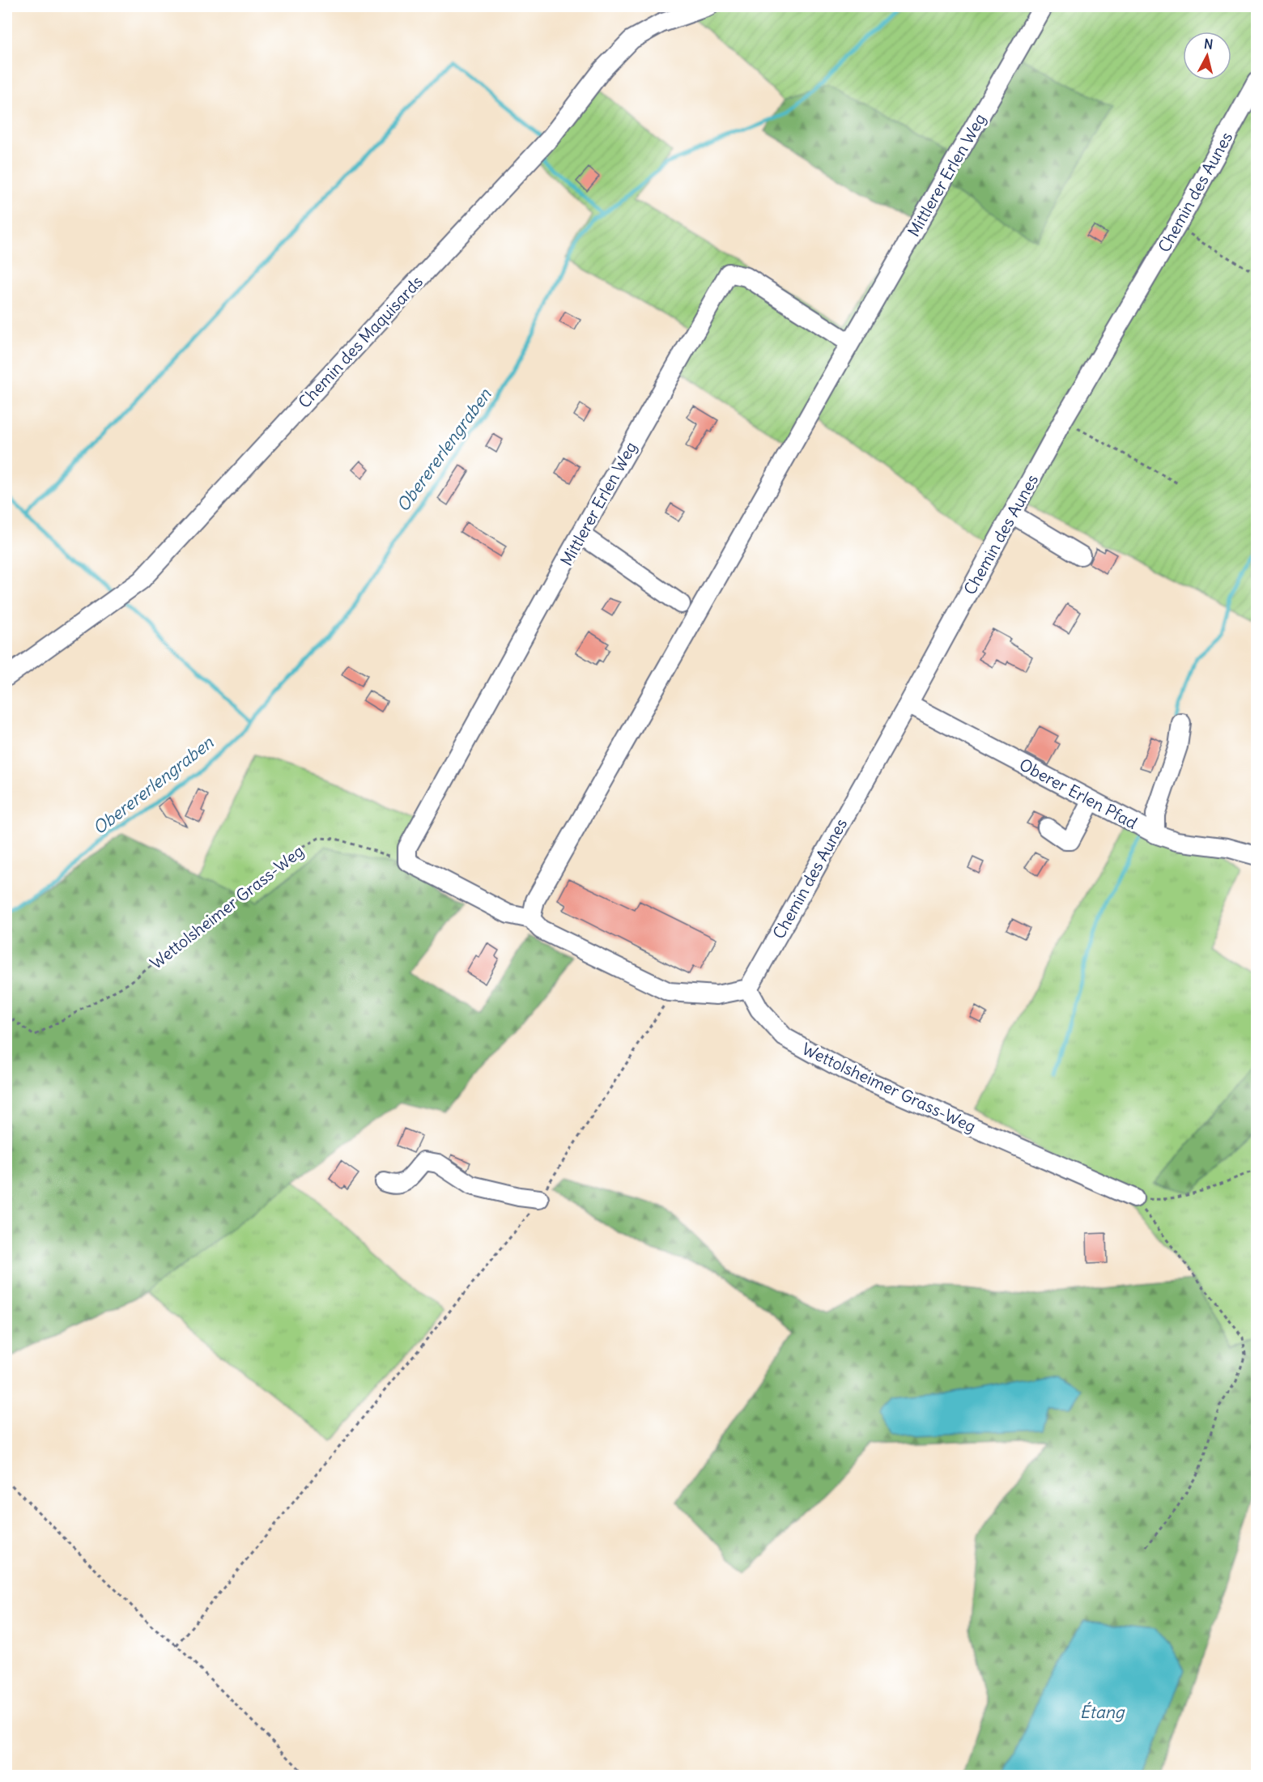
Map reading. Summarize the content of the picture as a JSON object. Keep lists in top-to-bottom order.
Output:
{
  "streets": {
    "street": [
      "Mittlerer Erlen Weg",
      "Chemin des Aunes",
      "Chemin des Maquisards",
      "Oberer Erlen Pfad",
      "Wettolsheimer Grass-Weg"
    ]
  },
  "crossings": [
    ["Mittlerer Erlen Weg", "Wettolsheimer Grass-Weg"],
    ["Chemin des Aunes", "Oberer Erlen Pfad"],
    ["Chemin des Aunes", "Wettolsheimer Grass-Weg"]
  ],
  "water": ["Oberererlengraben", "Étang"],
  "north": "top"
}
